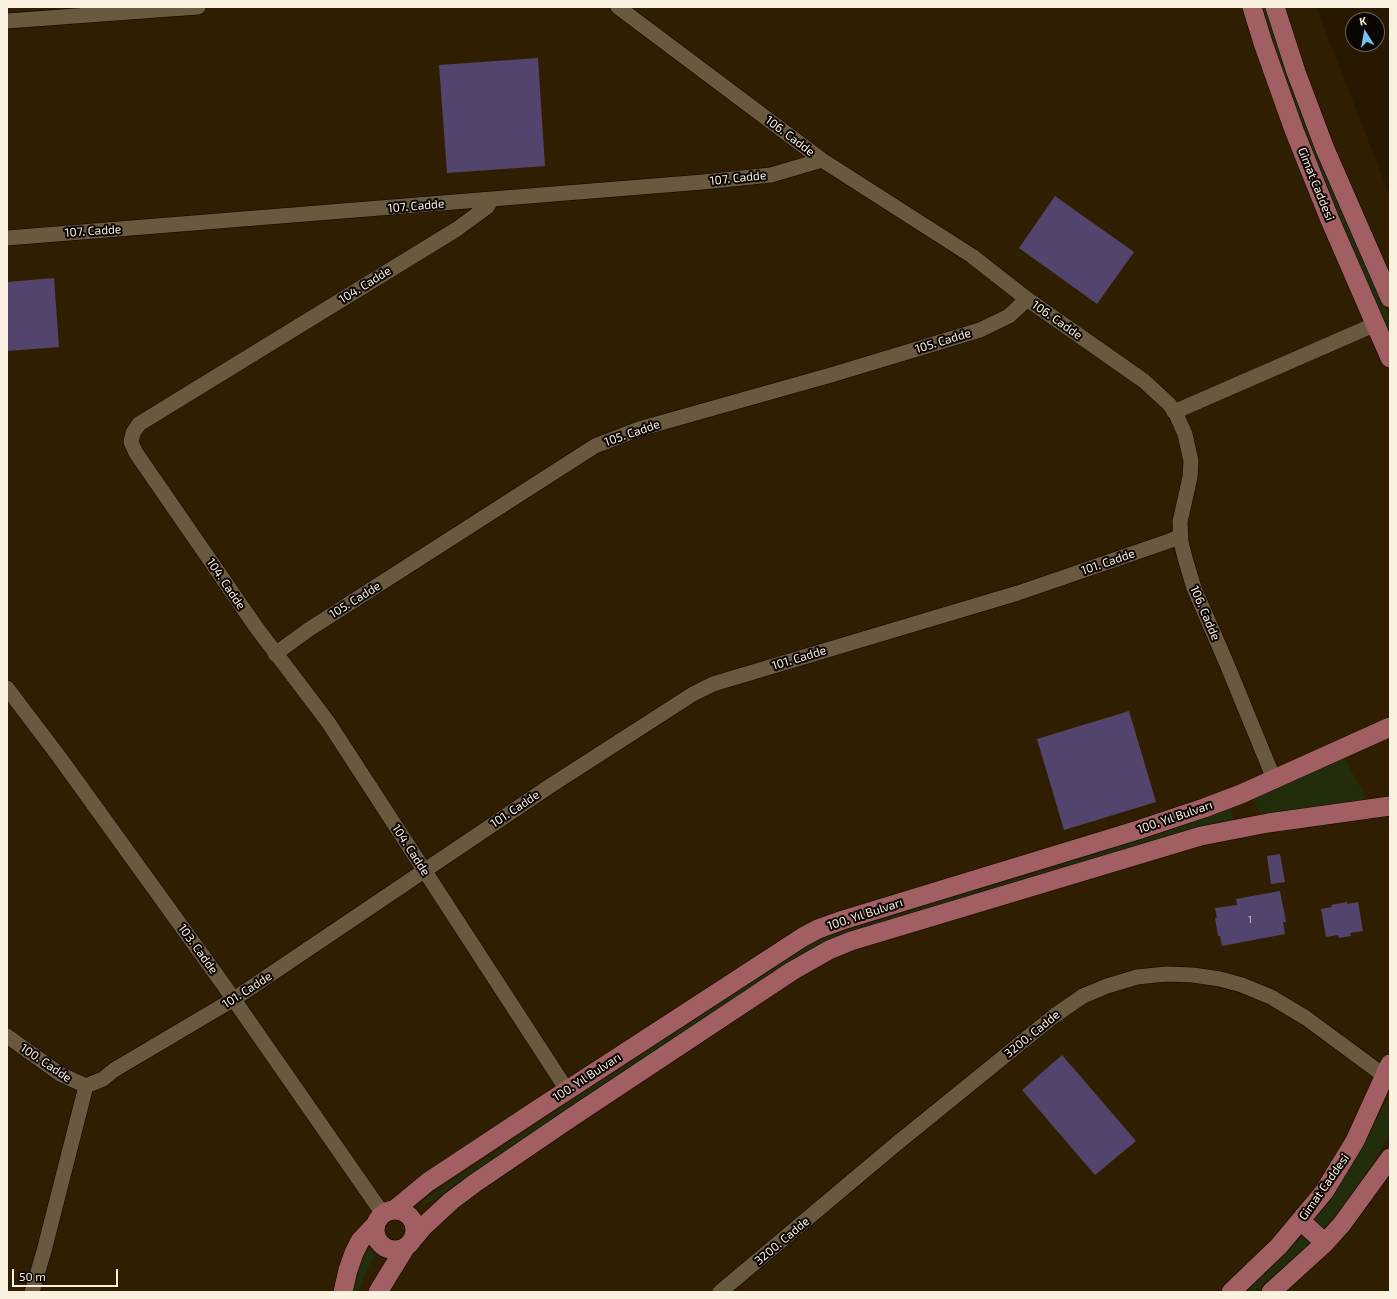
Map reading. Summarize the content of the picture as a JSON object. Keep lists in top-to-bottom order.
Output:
{
  "streets": {
    "main road": ["Gimat Caddesi", "100. Yıl Bulvarı"],
    "street": [
      "106. Cadde",
      "107. Cadde",
      "104. Cadde",
      "105. Cadde",
      "101. Cadde",
      "103. Cadde",
      "3200. Cadde",
      "100. Cadde"
    ]
  },
  "crossings": [
    ["106. Cadde", "107. Cadde"],
    ["106. Cadde", "105. Cadde"],
    ["106. Cadde", "101. Cadde"],
    ["106. Cadde", "100. Yıl Bulvarı"],
    ["107. Cadde", "104. Cadde"],
    ["Gimat Caddesi", "3200. Cadde"],
    ["104. Cadde", "105. Cadde"],
    ["104. Cadde", "101. Cadde"],
    ["104. Cadde", "100. Yıl Bulvarı"],
    ["101. Cadde", "103. Cadde"],
    ["101. Cadde", "100. Cadde"],
    ["100. Yıl Bulvarı", "103. Cadde"]
  ],
  "house_numbers": ["1"],
  "scale_bar": "50 m",
  "north": "top"
}
